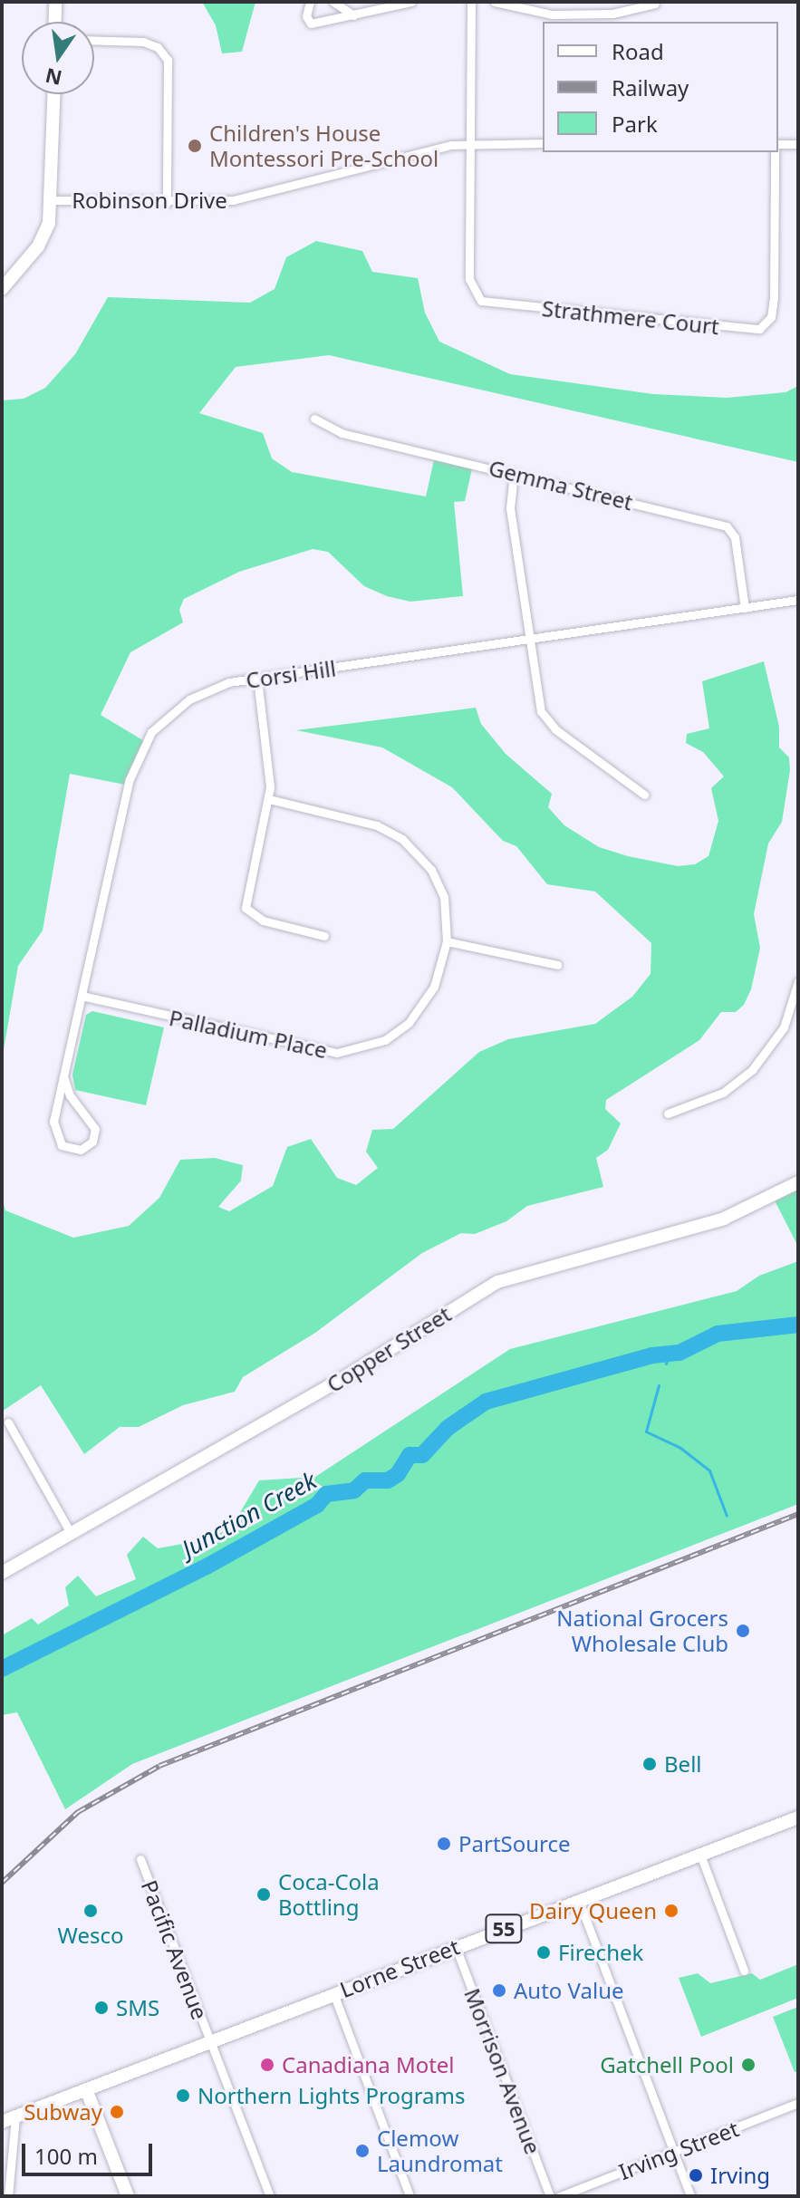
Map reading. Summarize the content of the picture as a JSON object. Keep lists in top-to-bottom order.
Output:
{
  "streets": {
    "street": [
      "Robinson Drive",
      "Strathmere Court",
      "Gemma Street",
      "Corsi Hill",
      "Palladium Place",
      "Copper Street",
      "55",
      "Pacific Avenue",
      "Lorne Street",
      "Morrison Avenue",
      "Irving Street"
    ]
  },
  "crossings": [
    ["Robinson Drive", "Strathmere Court"],
    ["Gemma Street", "Corsi Hill"],
    ["Corsi Hill", "Palladium Place"],
    ["Pacific Avenue", "Lorne Street"],
    ["Lorne Street", "Morrison Avenue"]
  ],
  "water": ["Junction Creek"],
  "places": [
    "Children's House Montessori Pre-School",
    "National Grocers Wholesale Club",
    "Bell",
    "PartSource",
    "Coca-Cola Bottling",
    "Wesco",
    "Dairy Queen",
    "Firechek",
    "Auto Value",
    "SMS",
    "Canadiana Motel",
    "Gatchell Pool",
    "Northern Lights Programs",
    "Subway",
    "Clemow Laundromat",
    "Irving"
  ],
  "legend": ["Road", "Railway", "Park"],
  "scale_bar": "100 m",
  "north": "bottom"
}
